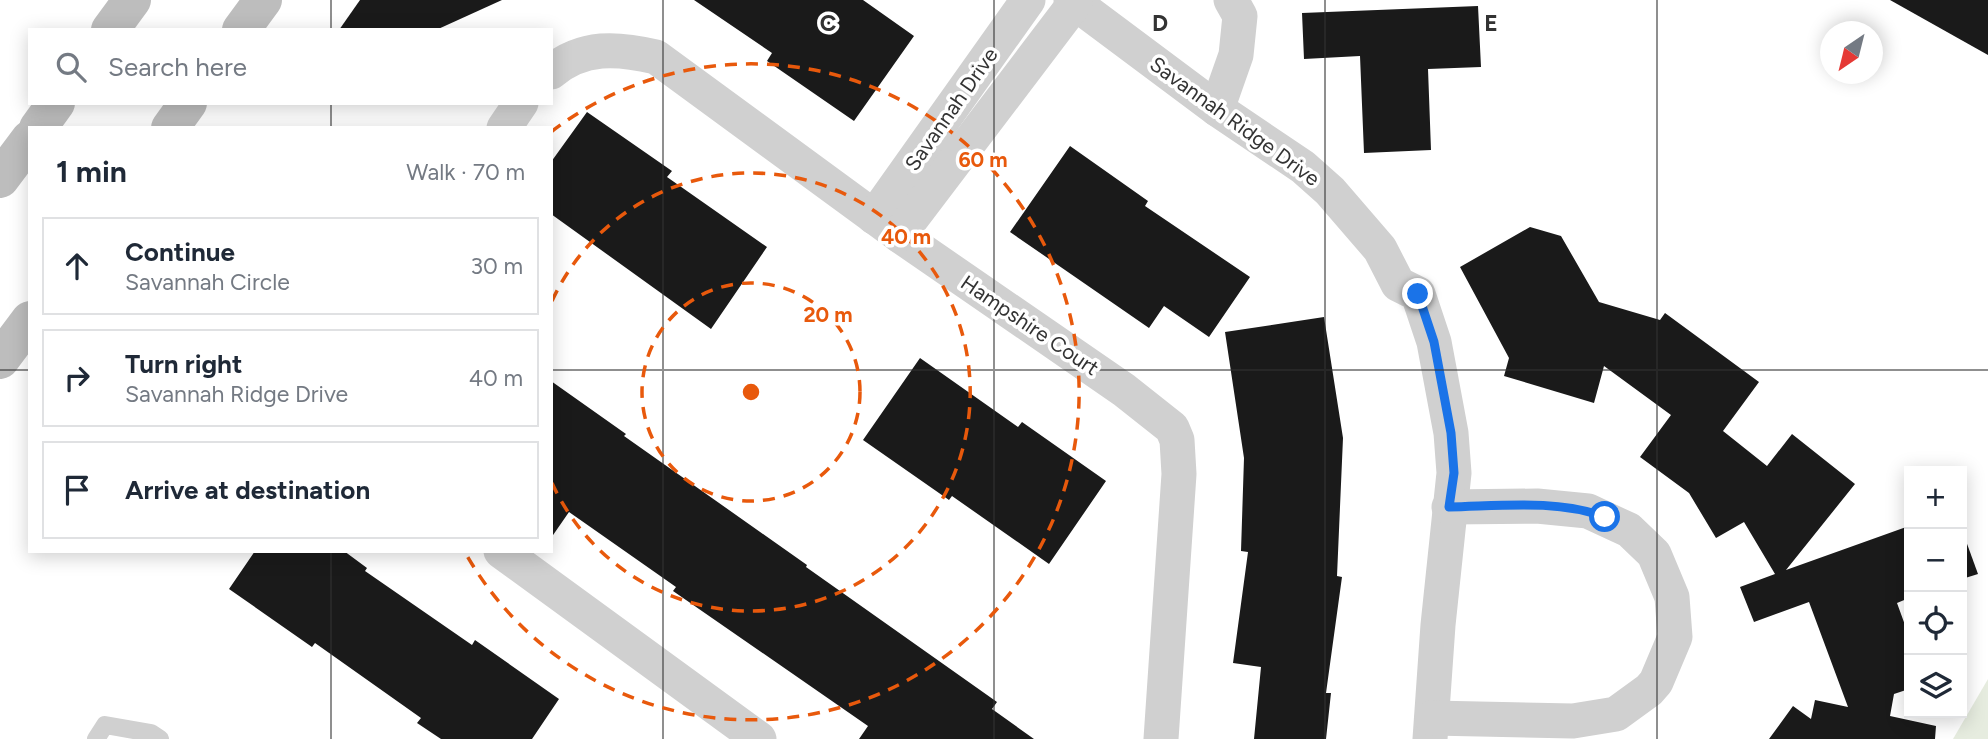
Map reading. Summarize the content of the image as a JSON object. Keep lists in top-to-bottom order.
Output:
{
  "streets": {
    "street": ["Savannah Drive", "Savannah Ridge Drive", "Hampshire Court"]
  },
  "crossings": [
    ["Savannah Drive", "Savannah Ridge Drive"],
    ["Savannah Drive", "Hampshire Court"]
  ],
  "north": "bottom left",
  "page": {
    "search": "Search here",
    "heading": ["1 min", "Walk · 70 m"],
    "list": [
      ["Continue", "Savannah Circle", "30 m"],
      ["Turn right", "Savannah Ridge Drive", "40 m"],
      "Arrive at destination"
    ],
    "map_buttons": ["+", "−"]
  },
  "grid": {
    "columns": ["C", "D", "E"]
  },
  "rings": ["60 m", "40 m", "20 m"]
}
